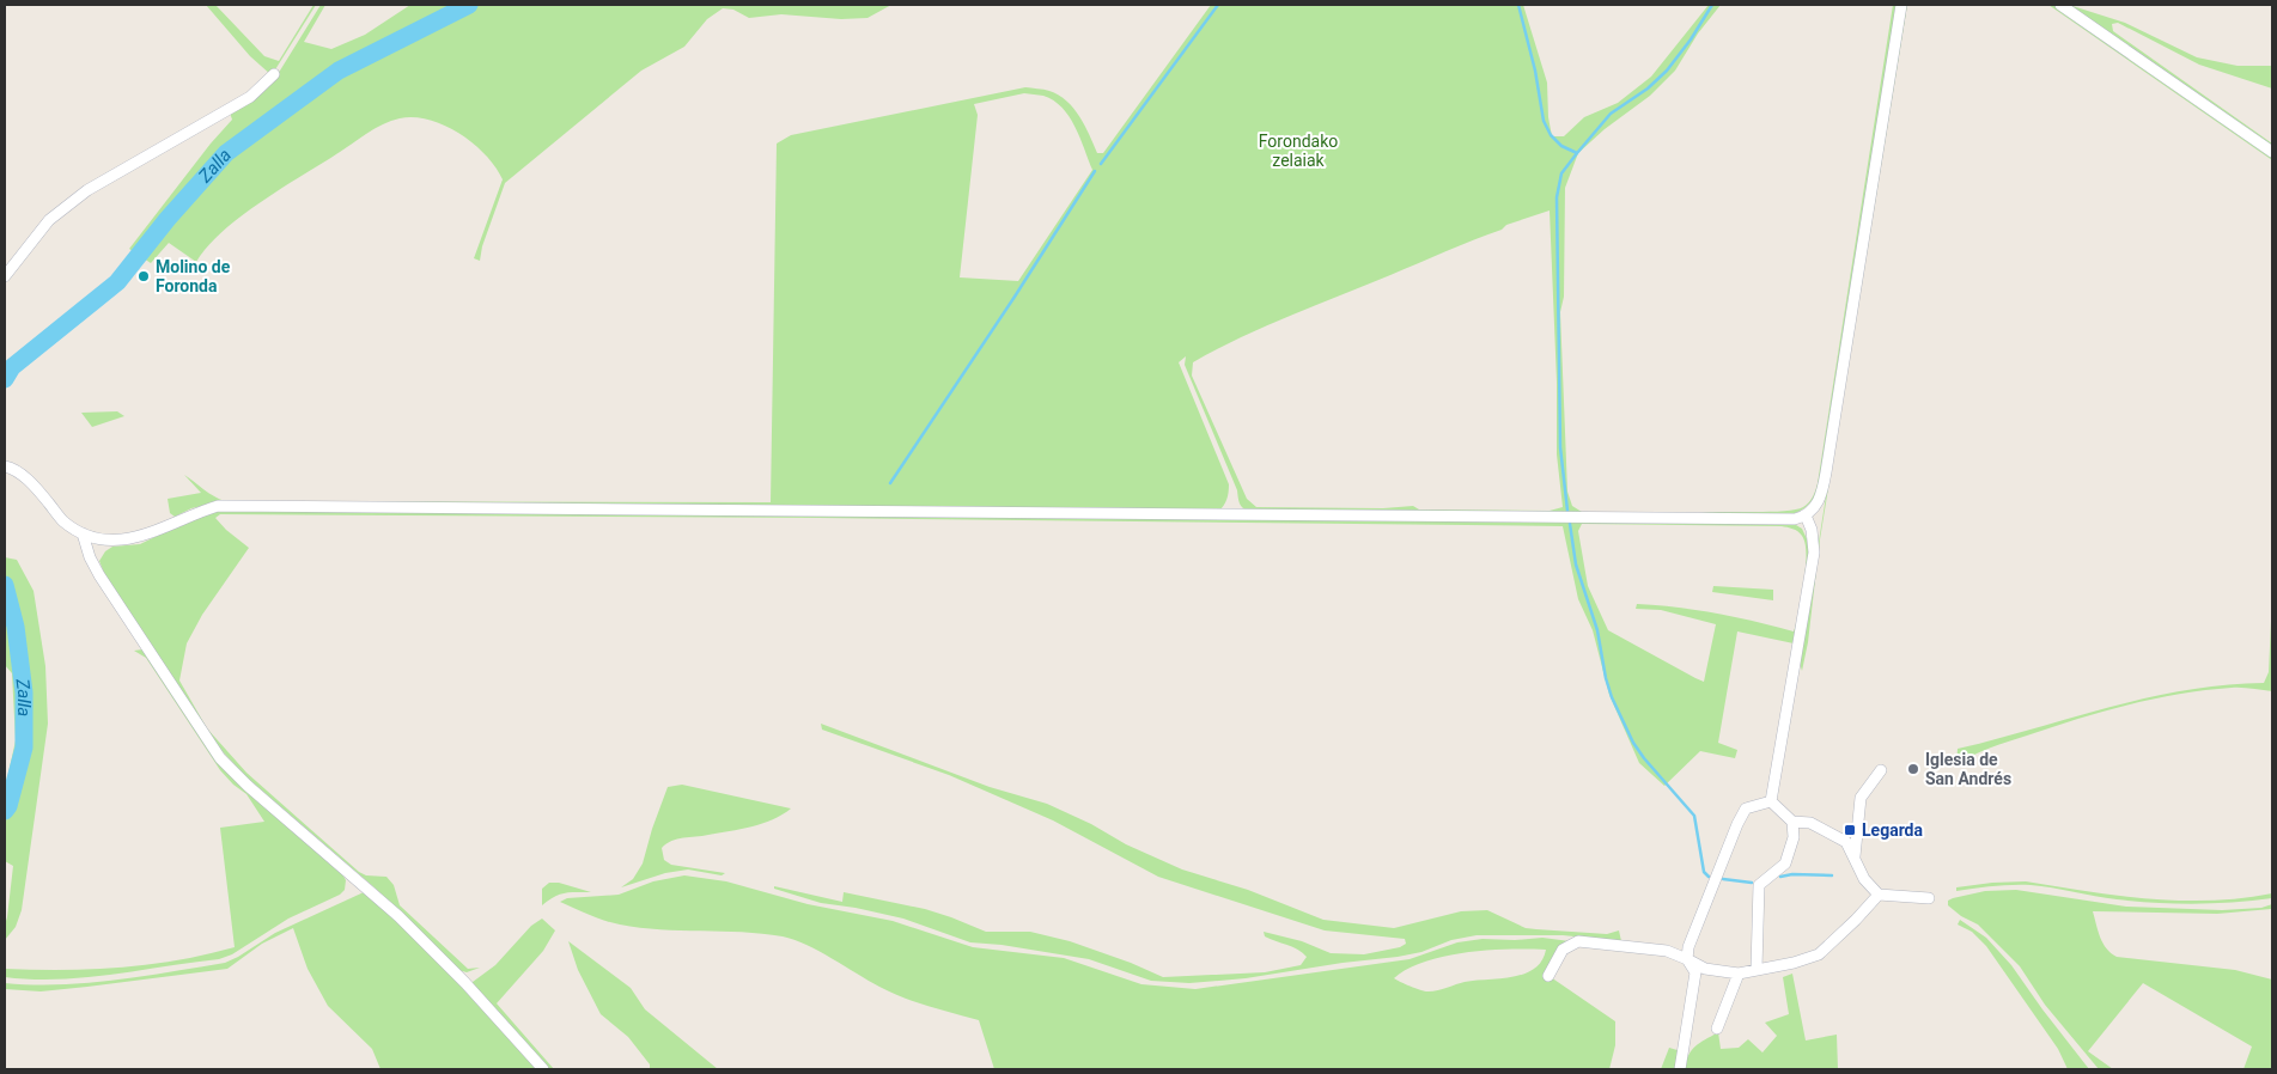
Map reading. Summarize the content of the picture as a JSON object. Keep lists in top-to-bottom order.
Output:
{
  "water": ["Zalla"],
  "parks": ["Forondako zelaiak"],
  "places": {
    "other": ["Molino de Foronda", "Iglesia de San Andrés"],
    "transit": ["Legarda"]
  }
}
